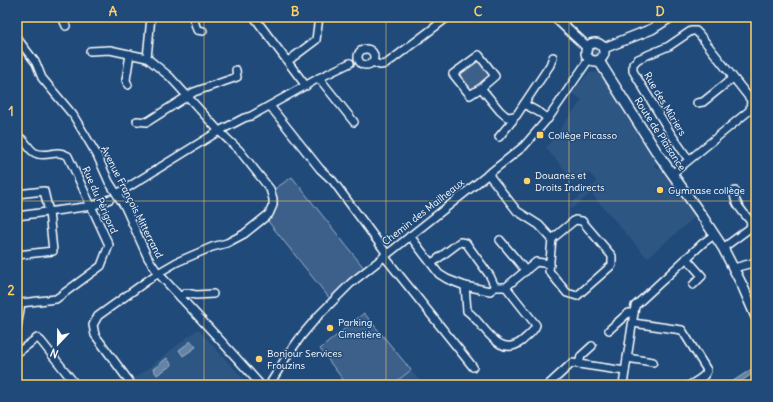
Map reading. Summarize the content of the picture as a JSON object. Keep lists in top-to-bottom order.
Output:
{
  "streets": {
    "main road": ["Route de Plaisance"],
    "street": [
      "Rue des Mûriers",
      "Rue du Périgord",
      "Avenue François Mitterrand",
      "Chemin des Mailheaux"
    ]
  },
  "crossings": [
    ["Rue des Mûriers", "Route de Plaisance"]
  ],
  "places": {
    "transit": ["Collège Picasso"],
    "other": [
      "Douanes et Droits Indirects",
      "Gymnase collège",
      "Parking Cimetière",
      "Bonjour Services Frouzins"
    ]
  },
  "north": "bottom",
  "grid": {
    "columns": [
      "A",
      "B",
      "C",
      "D"
    ],
    "rows": ["1", "2"]
  }
}
